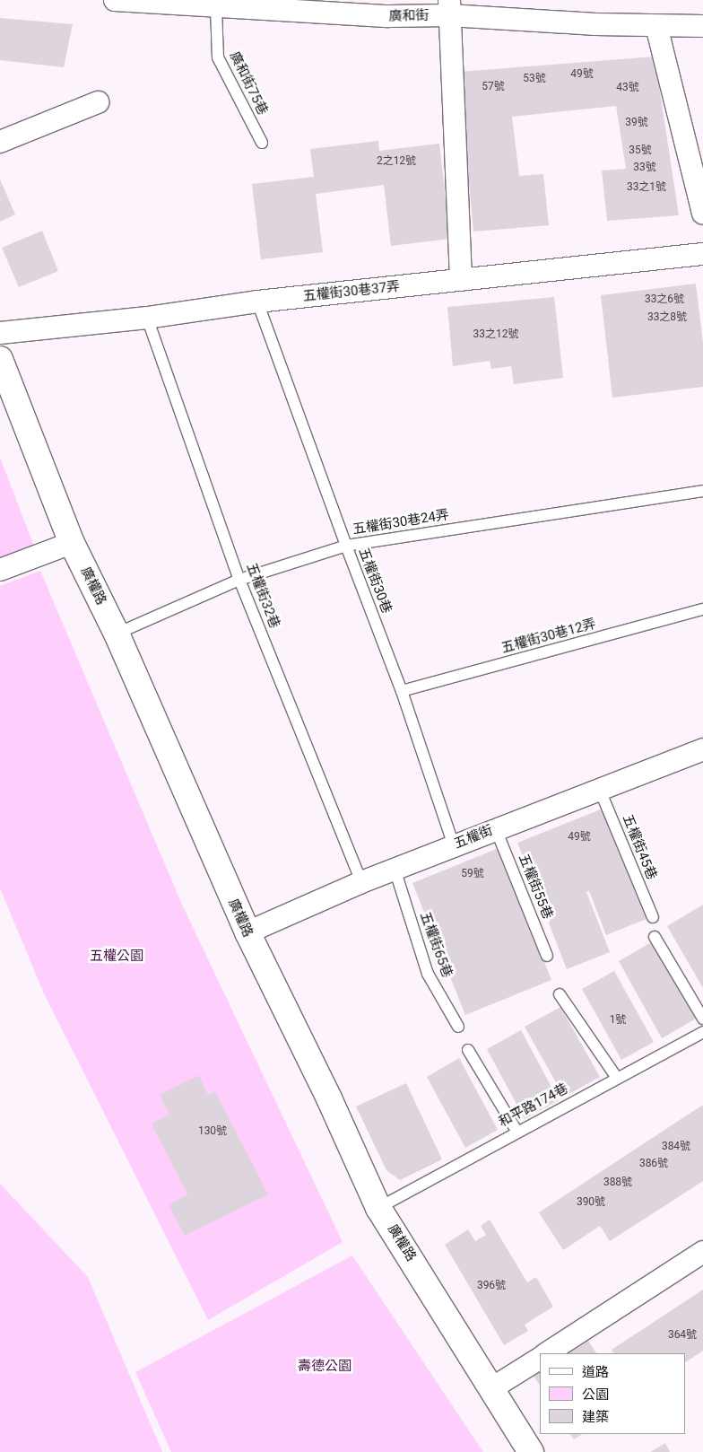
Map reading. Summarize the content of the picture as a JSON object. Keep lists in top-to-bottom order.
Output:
{
  "streets": {
    "street": [
      "廣和街",
      "五權街30巷37弄",
      "廣權路",
      "五權街"
    ],
    "lane": [
      "廣和街75巷",
      "五權街30巷24弄",
      "五權街30巷",
      "五權街32巷",
      "五權街30巷12弄",
      "五權街45巷",
      "五權街55巷",
      "五權街65巷",
      "和平路174巷"
    ]
  },
  "crossings": [
    ["廣和街", "廣和街75巷"],
    ["五權街30巷37弄", "五權街30巷"],
    ["五權街30巷37弄", "五權街32巷"],
    ["五權街30巷24弄", "五權街30巷"],
    ["五權街30巷24弄", "廣權路"],
    ["五權街30巷24弄", "五權街32巷"],
    ["五權街30巷", "五權街30巷12弄"],
    ["五權街30巷", "五權街"],
    ["廣權路", "五權街"],
    ["廣權路", "和平路174巷"],
    ["五權街32巷", "五權街"],
    ["五權街", "五權街45巷"],
    ["五權街", "五權街55巷"],
    ["五權街", "五權街65巷"]
  ],
  "parks": ["五權公園", "壽德公園"],
  "house_numbers": [
    "49號",
    "53號",
    "57號",
    "43號",
    "39號",
    "35號",
    "2之12號",
    "33號",
    "33之1號",
    "33之6號",
    "33之8號",
    "33之12號",
    "49號",
    "59號",
    "1號",
    "130號",
    "384號",
    "386號",
    "388號",
    "390號",
    "396號",
    "364號"
  ],
  "legend": ["道路", "公園", "建築"]
}
